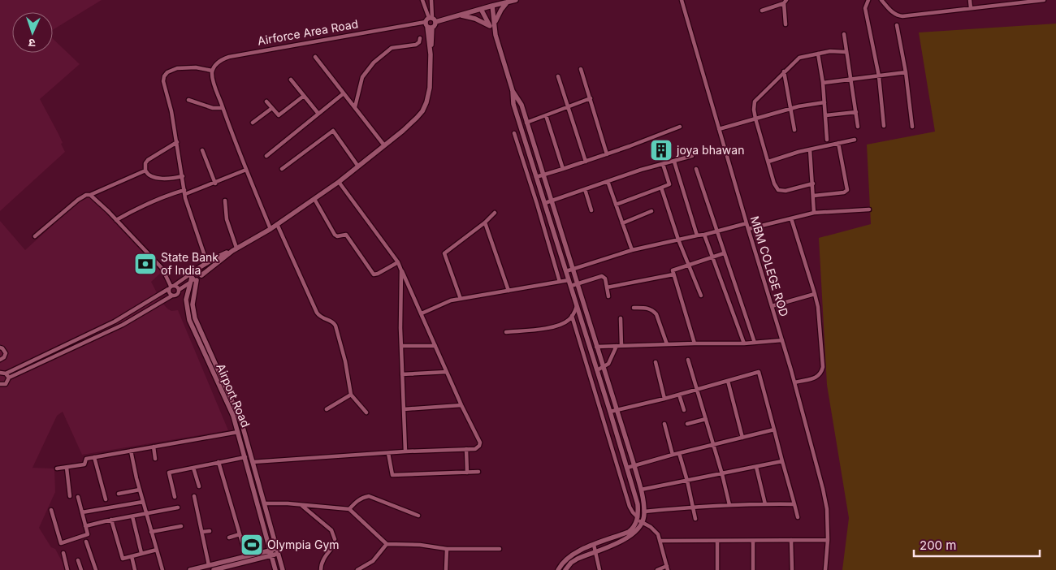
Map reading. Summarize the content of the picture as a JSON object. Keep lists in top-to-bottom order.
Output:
{
  "streets": {
    "street": ["Airforce Area Road", "MBM COLEGE ROD", "Airport Road"]
  },
  "places": {
    "building": ["joya bhawan"],
    "bank": ["State Bank of India"],
    "sports": ["Olympia Gym"]
  },
  "scale_bar": "200 m",
  "north": "bottom"
}
